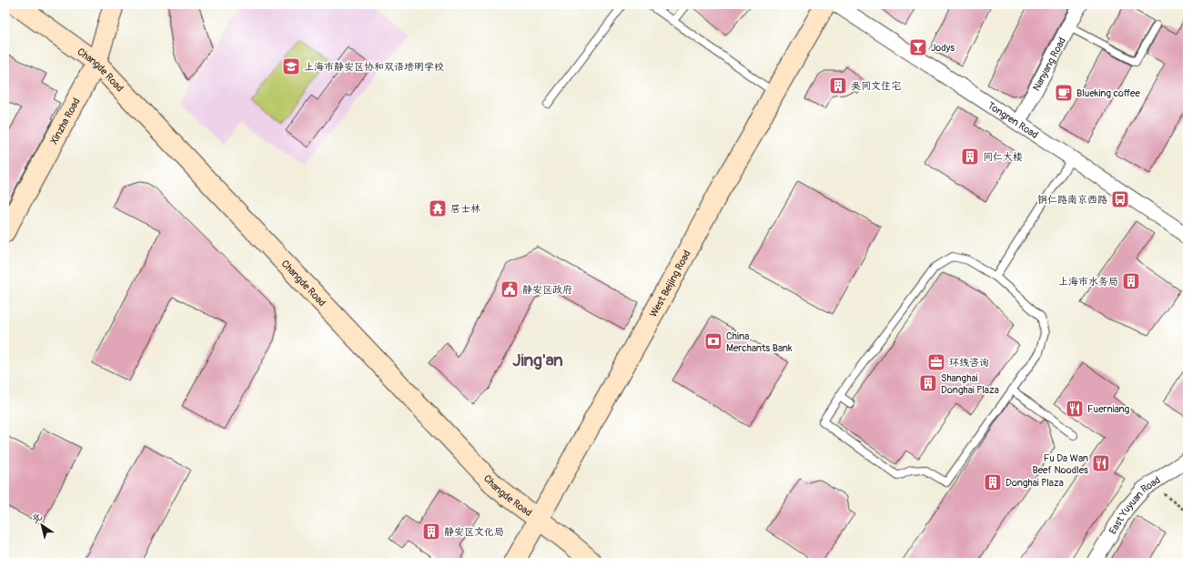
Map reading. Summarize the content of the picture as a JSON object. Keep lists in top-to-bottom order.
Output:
{
  "streets": {
    "main road": ["Changde Road", "Xinzha Road", "West Beijing Road"],
    "street": ["Nanyang Road", "Tongren Road", "East Yuyuan Road"]
  },
  "crossings": [
    ["Nanyang Road", "Tongren Road"],
    ["Changde Road", "Xinzha Road"],
    ["Changde Road", "West Beijing Road"]
  ],
  "districts": ["Jing'an"],
  "places": {
    "bar": ["Jodys"],
    "school or university": ["上海市静安区协和双语培明学校"],
    "building": [
      "吴同文住宅",
      "同仁大楼",
      "上海市水务局",
      "Shanghai Donghai Plaza",
      "Donghai Plaza",
      "静安区文化局"
    ],
    "cafe": ["Blueking coffee"],
    "bus stop": ["铜仁路南京西路"],
    "temple": ["居士林"],
    "public building": ["静安区政府"],
    "bank": ["China Merchants Bank"],
    "office": ["环线咨询"],
    "restaurant": ["Fuerniang", "Fu Da Wan Beef Noodles"]
  },
  "north": "top left"
}
